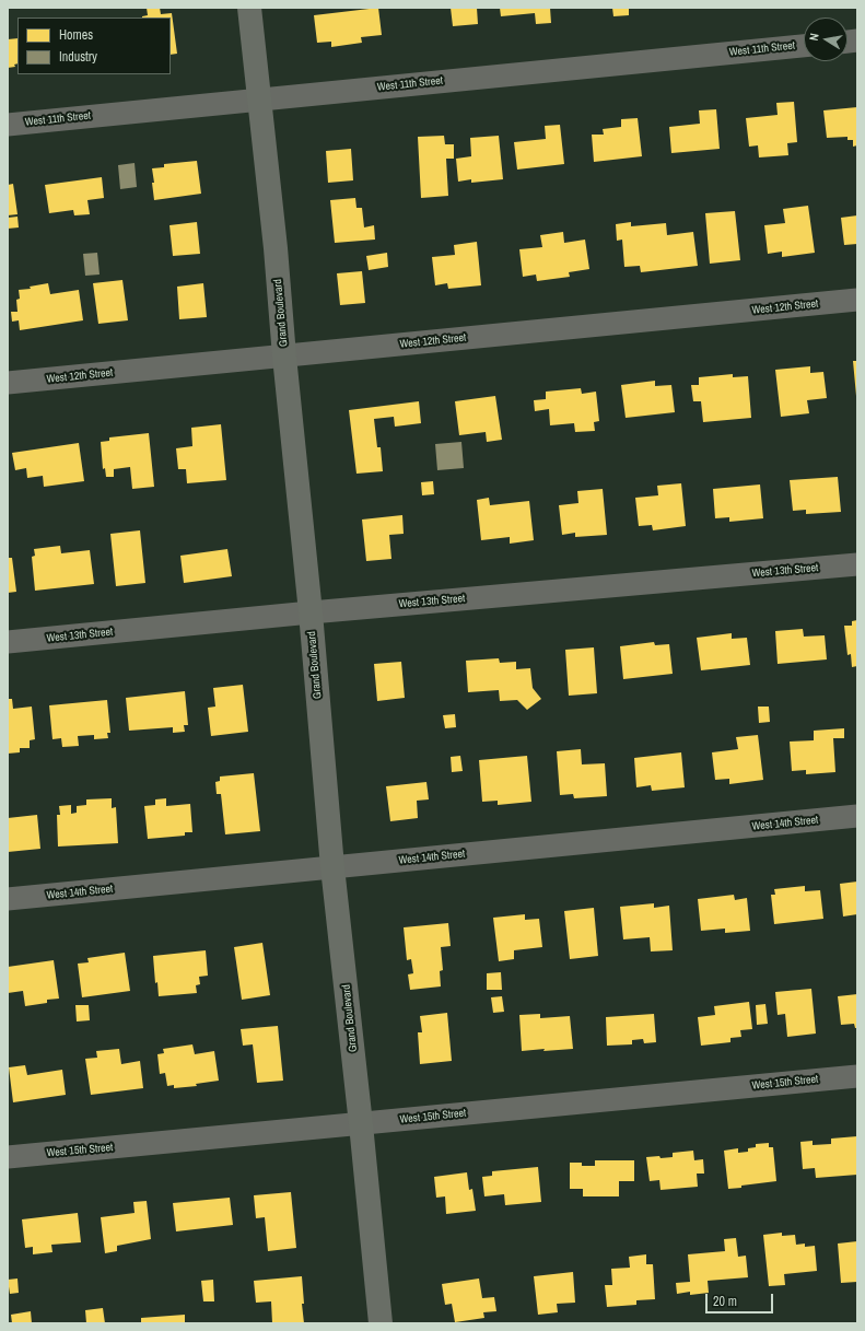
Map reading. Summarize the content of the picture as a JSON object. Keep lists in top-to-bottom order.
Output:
{
  "streets": {
    "street": [
      "West 11th Street",
      "West 12th Street",
      "Grand Boulevard",
      "West 13th Street",
      "West 14th Street",
      "West 15th Street"
    ]
  },
  "crossings": [
    ["West 11th Street", "Grand Boulevard"],
    ["West 12th Street", "Grand Boulevard"],
    ["Grand Boulevard", "West 13th Street"],
    ["Grand Boulevard", "West 14th Street"],
    ["Grand Boulevard", "West 15th Street"]
  ],
  "legend": ["Homes", "Industry"],
  "scale_bar": "20 m",
  "north": "left"
}
